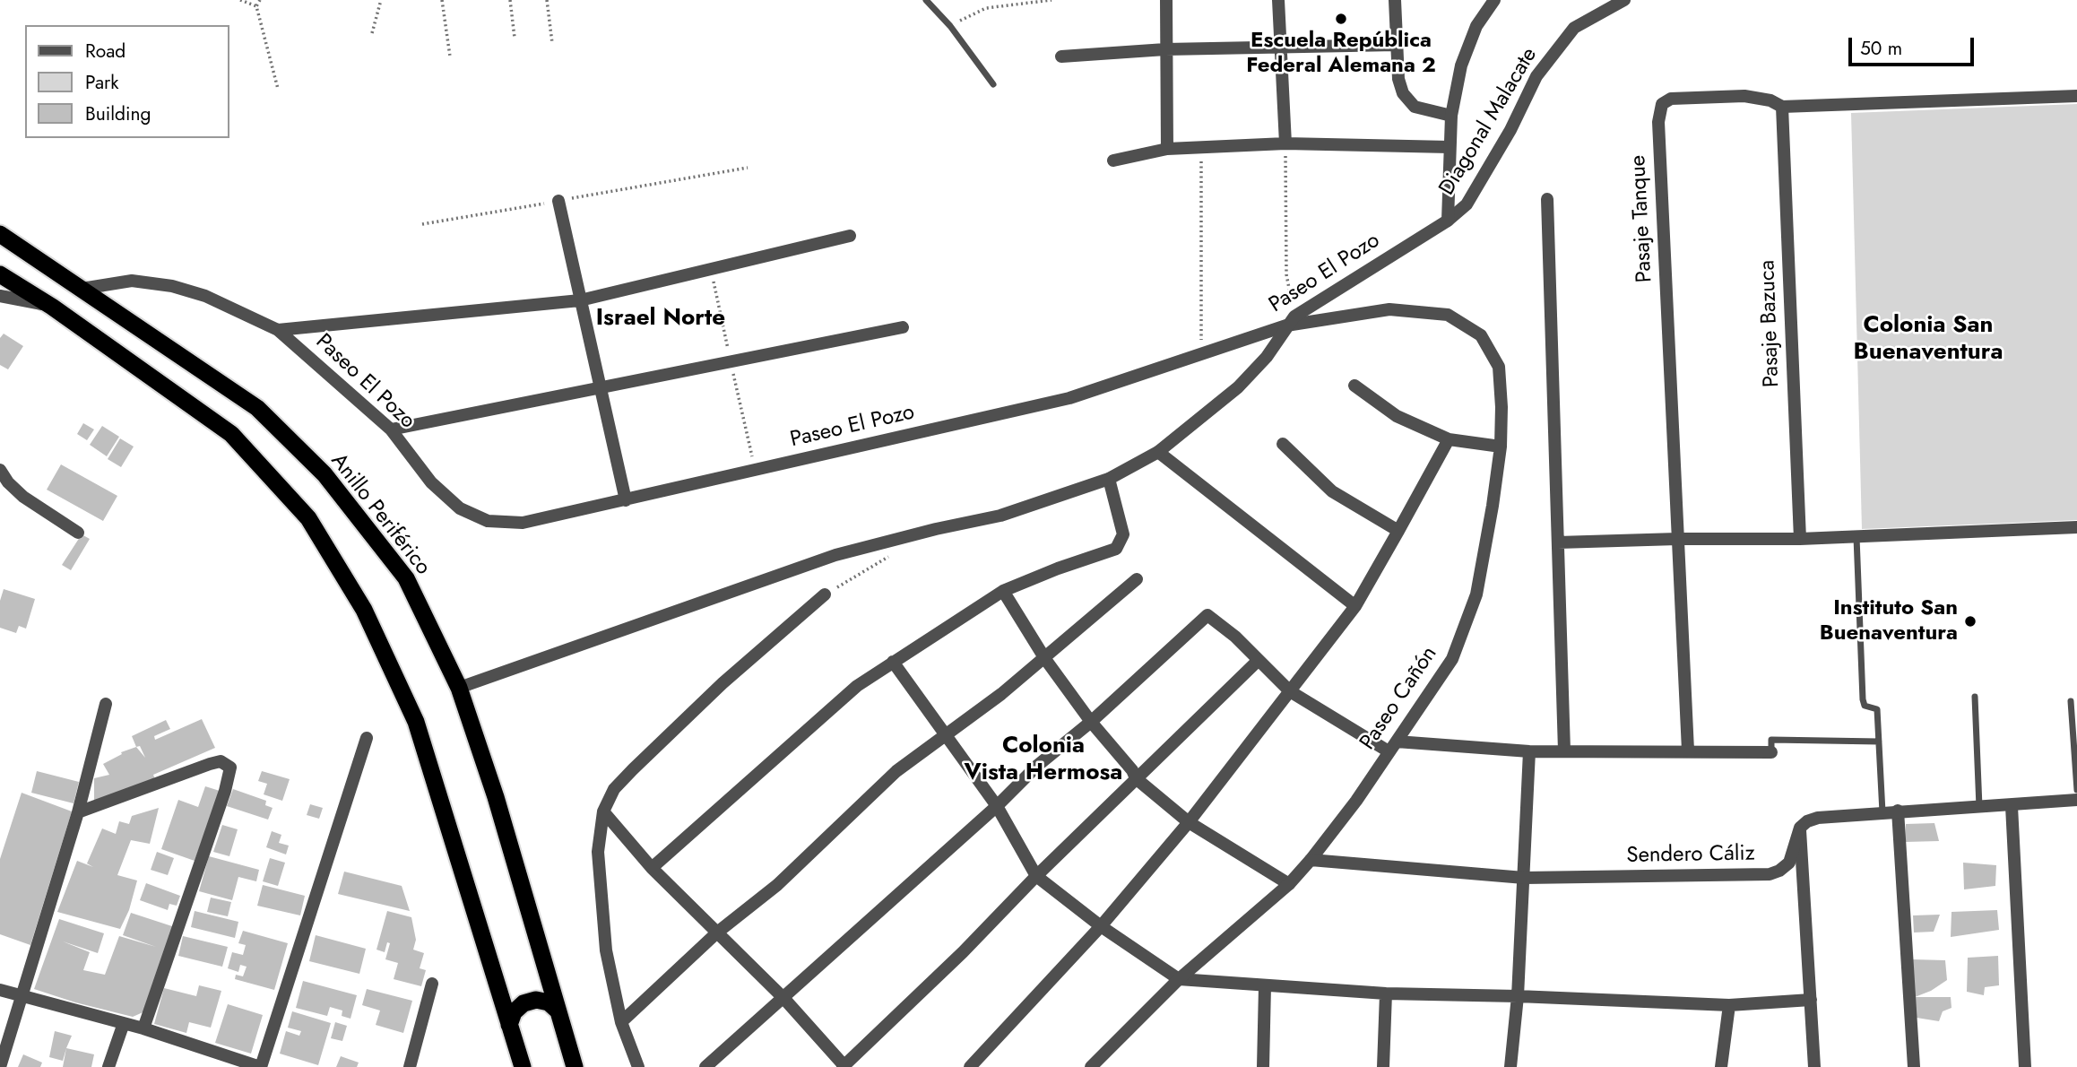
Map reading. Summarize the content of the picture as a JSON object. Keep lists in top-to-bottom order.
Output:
{
  "streets": {
    "highway": ["Anillo Periférico"],
    "street": [
      "Diagonal Malacate",
      "Pasaje Tanque",
      "Paseo El Pozo",
      "Pasaje Bazuca",
      "Paseo Cañón",
      "Sendero Cáliz"
    ]
  },
  "crossings": [
    ["Diagonal Malacate", "Paseo El Pozo"],
    ["Pasaje Tanque", "Pasaje Bazuca"],
    ["Paseo El Pozo", "Anillo Periférico"],
    ["Paseo El Pozo", "Paseo Cañón"],
    ["Paseo Cañón", "Sendero Cáliz"]
  ],
  "districts": ["Israel Norte", "Colonia San Buenaventura", "Colonia Vista Hermosa"],
  "places": ["Escuela República Federal Alemana 2", "Instituto San Buenaventura"],
  "legend": ["Road", "Park", "Building"],
  "scale_bar": "50 m"
}
